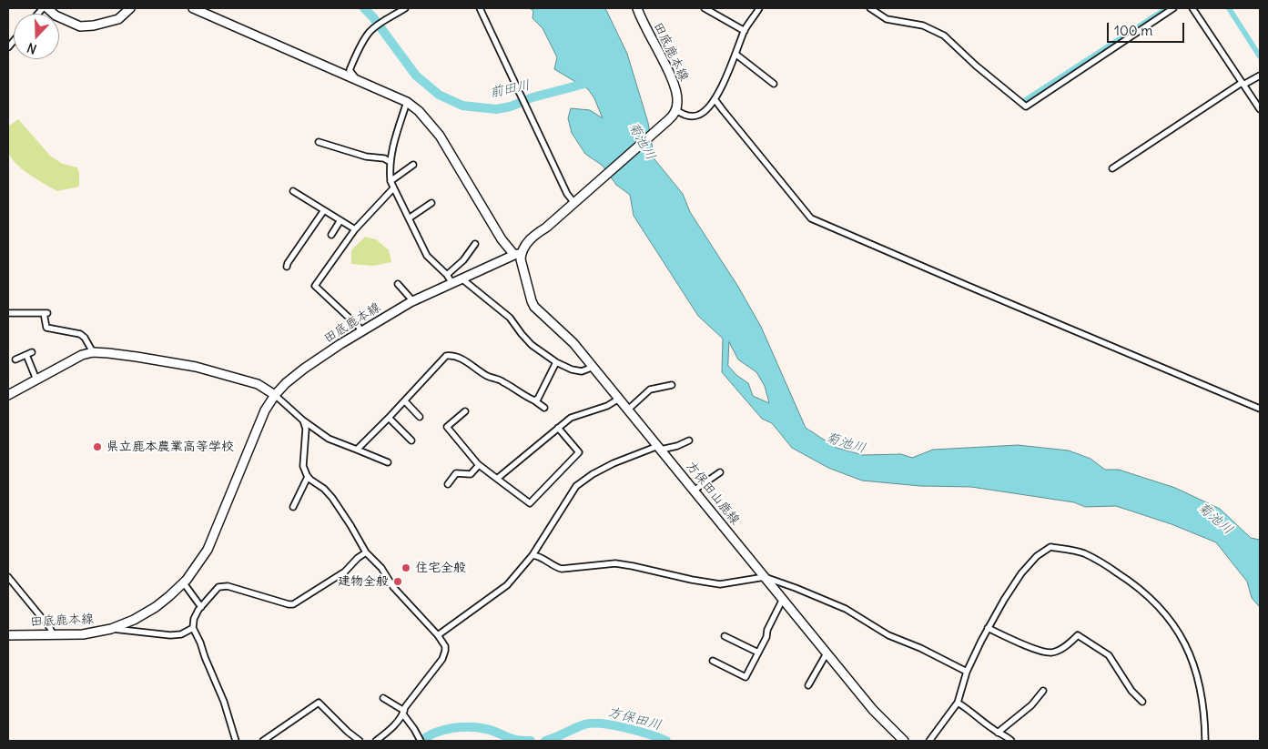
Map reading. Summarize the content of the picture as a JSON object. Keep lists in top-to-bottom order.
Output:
{
  "streets": {
    "main road": ["田底鹿本線", "方保田山鹿線"]
  },
  "crossings": [
    ["田底鹿本線", "方保田山鹿線"]
  ],
  "water": ["前田川", "菊池川", "方保田川"],
  "places": ["県立鹿本農業高等学校", "住宅全般", "建物全般"],
  "scale_bar": "100 m",
  "north": "bottom"
}
